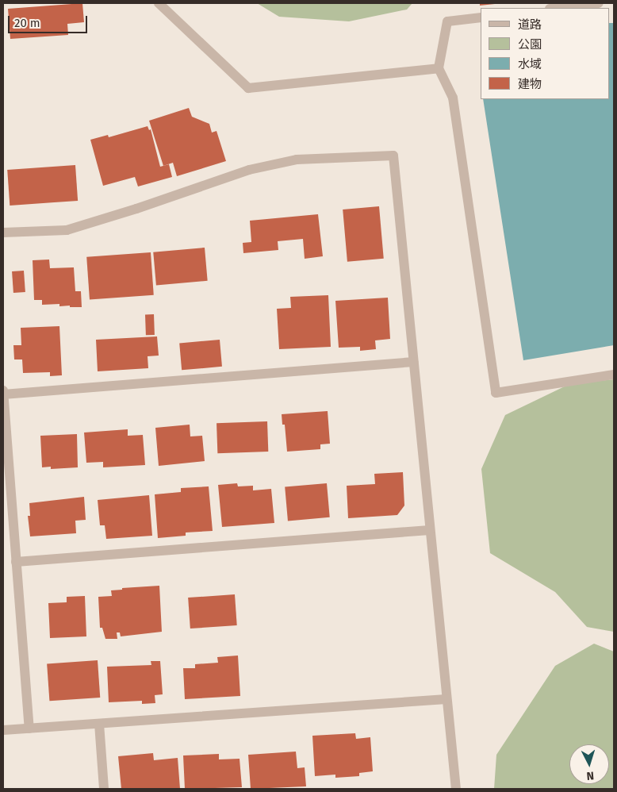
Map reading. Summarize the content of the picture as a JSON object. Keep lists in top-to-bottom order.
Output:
{
  "legend": [
    "道路",
    "公園",
    "水域",
    "建物"
  ],
  "scale_bar": "20 m",
  "north": "bottom"
}
